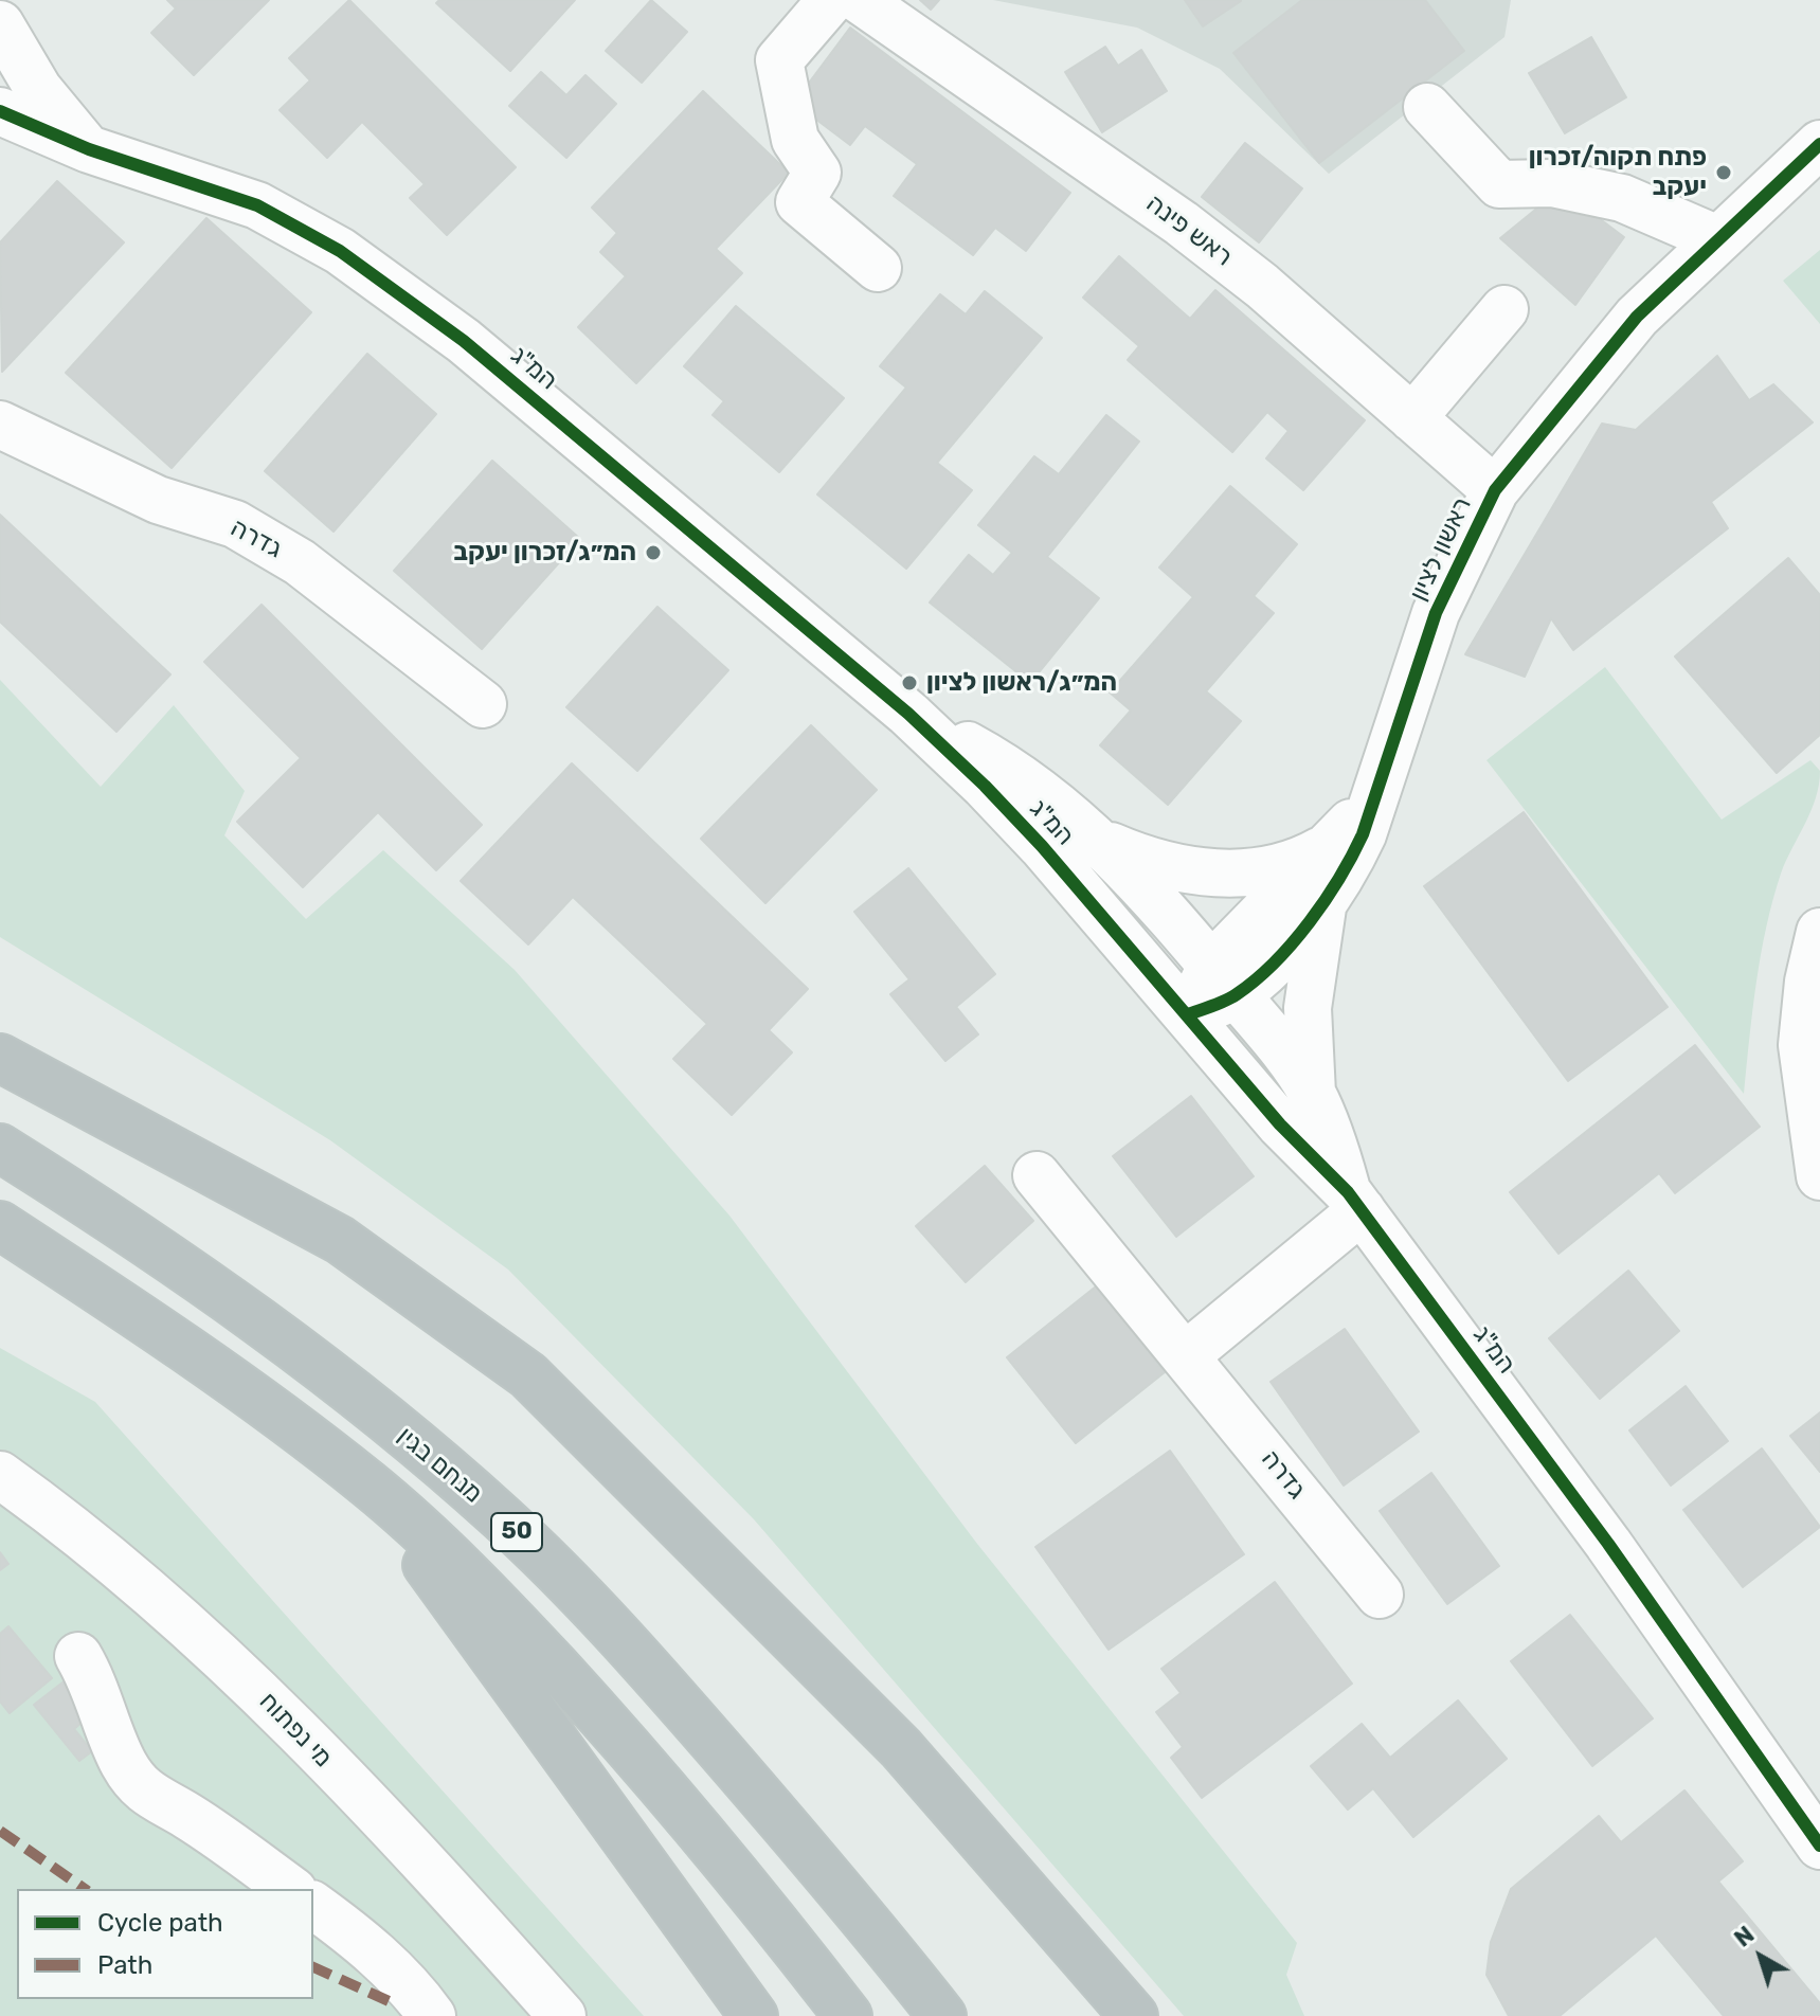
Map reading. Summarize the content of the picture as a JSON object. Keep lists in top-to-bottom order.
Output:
{
  "streets": {
    "highway": ["מנחם בגין", "50"],
    "street": [
      "ראש פינה",
      "המ\"ג",
      "גדרה",
      "ראשון לציון",
      "מי נפתוח"
    ]
  },
  "crossings": [
    ["ראש פינה", "ראשון לציון"],
    ["המ\"ג", "ראשון לציון"]
  ],
  "places": ["פתח תקוה/זכרון יעקב", "המ״ג/זכרון יעקב", "המ״ג/ראשון לציון"],
  "legend": ["Cycle path", "Path"],
  "north": "top left"
}
